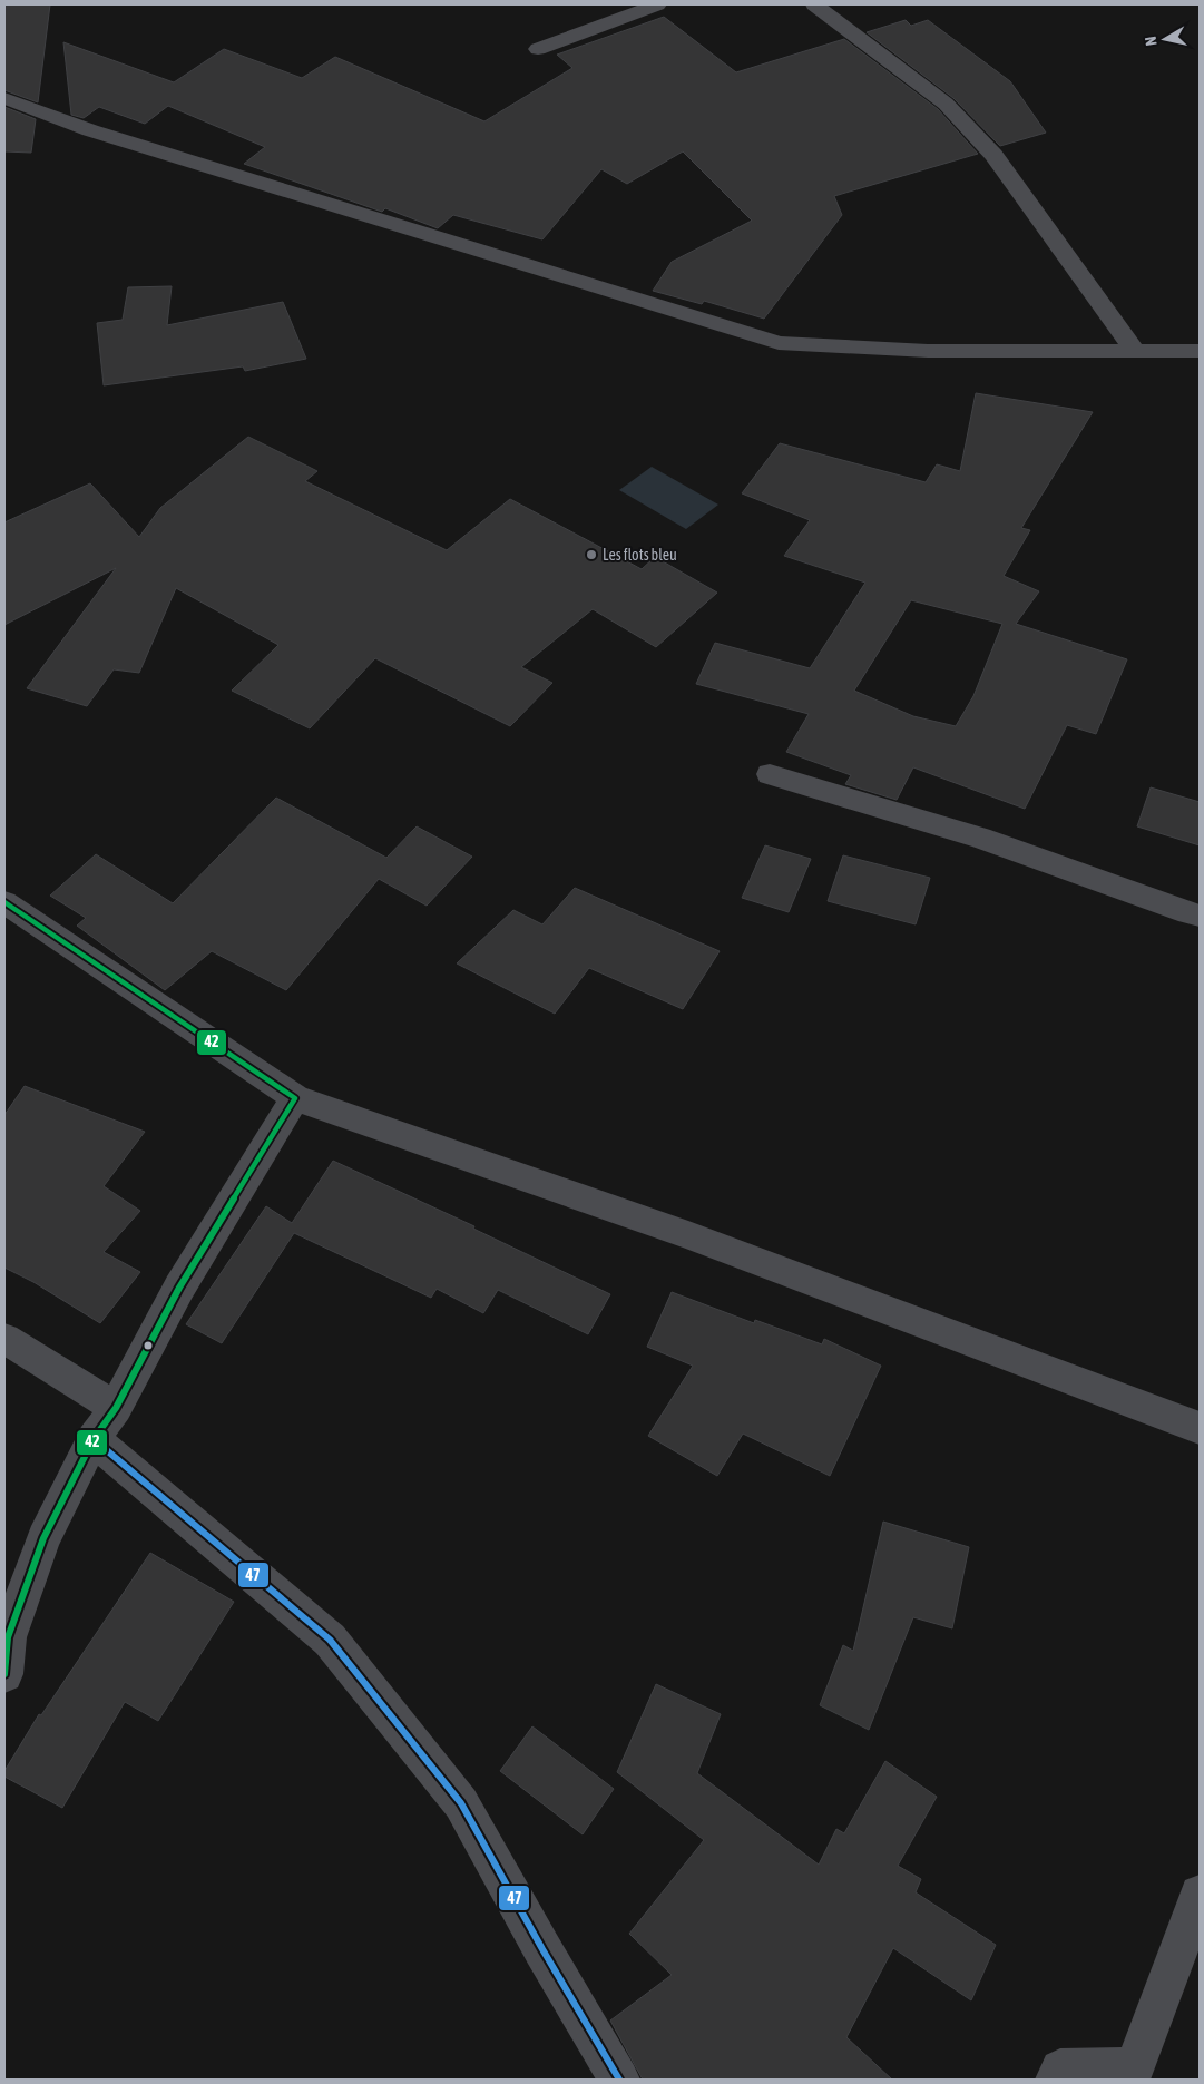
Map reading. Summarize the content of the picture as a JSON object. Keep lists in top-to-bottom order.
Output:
{
  "places": ["Les flots bleu"],
  "lines": ["transit line 42", "transit line 47"],
  "north": "left"
}
